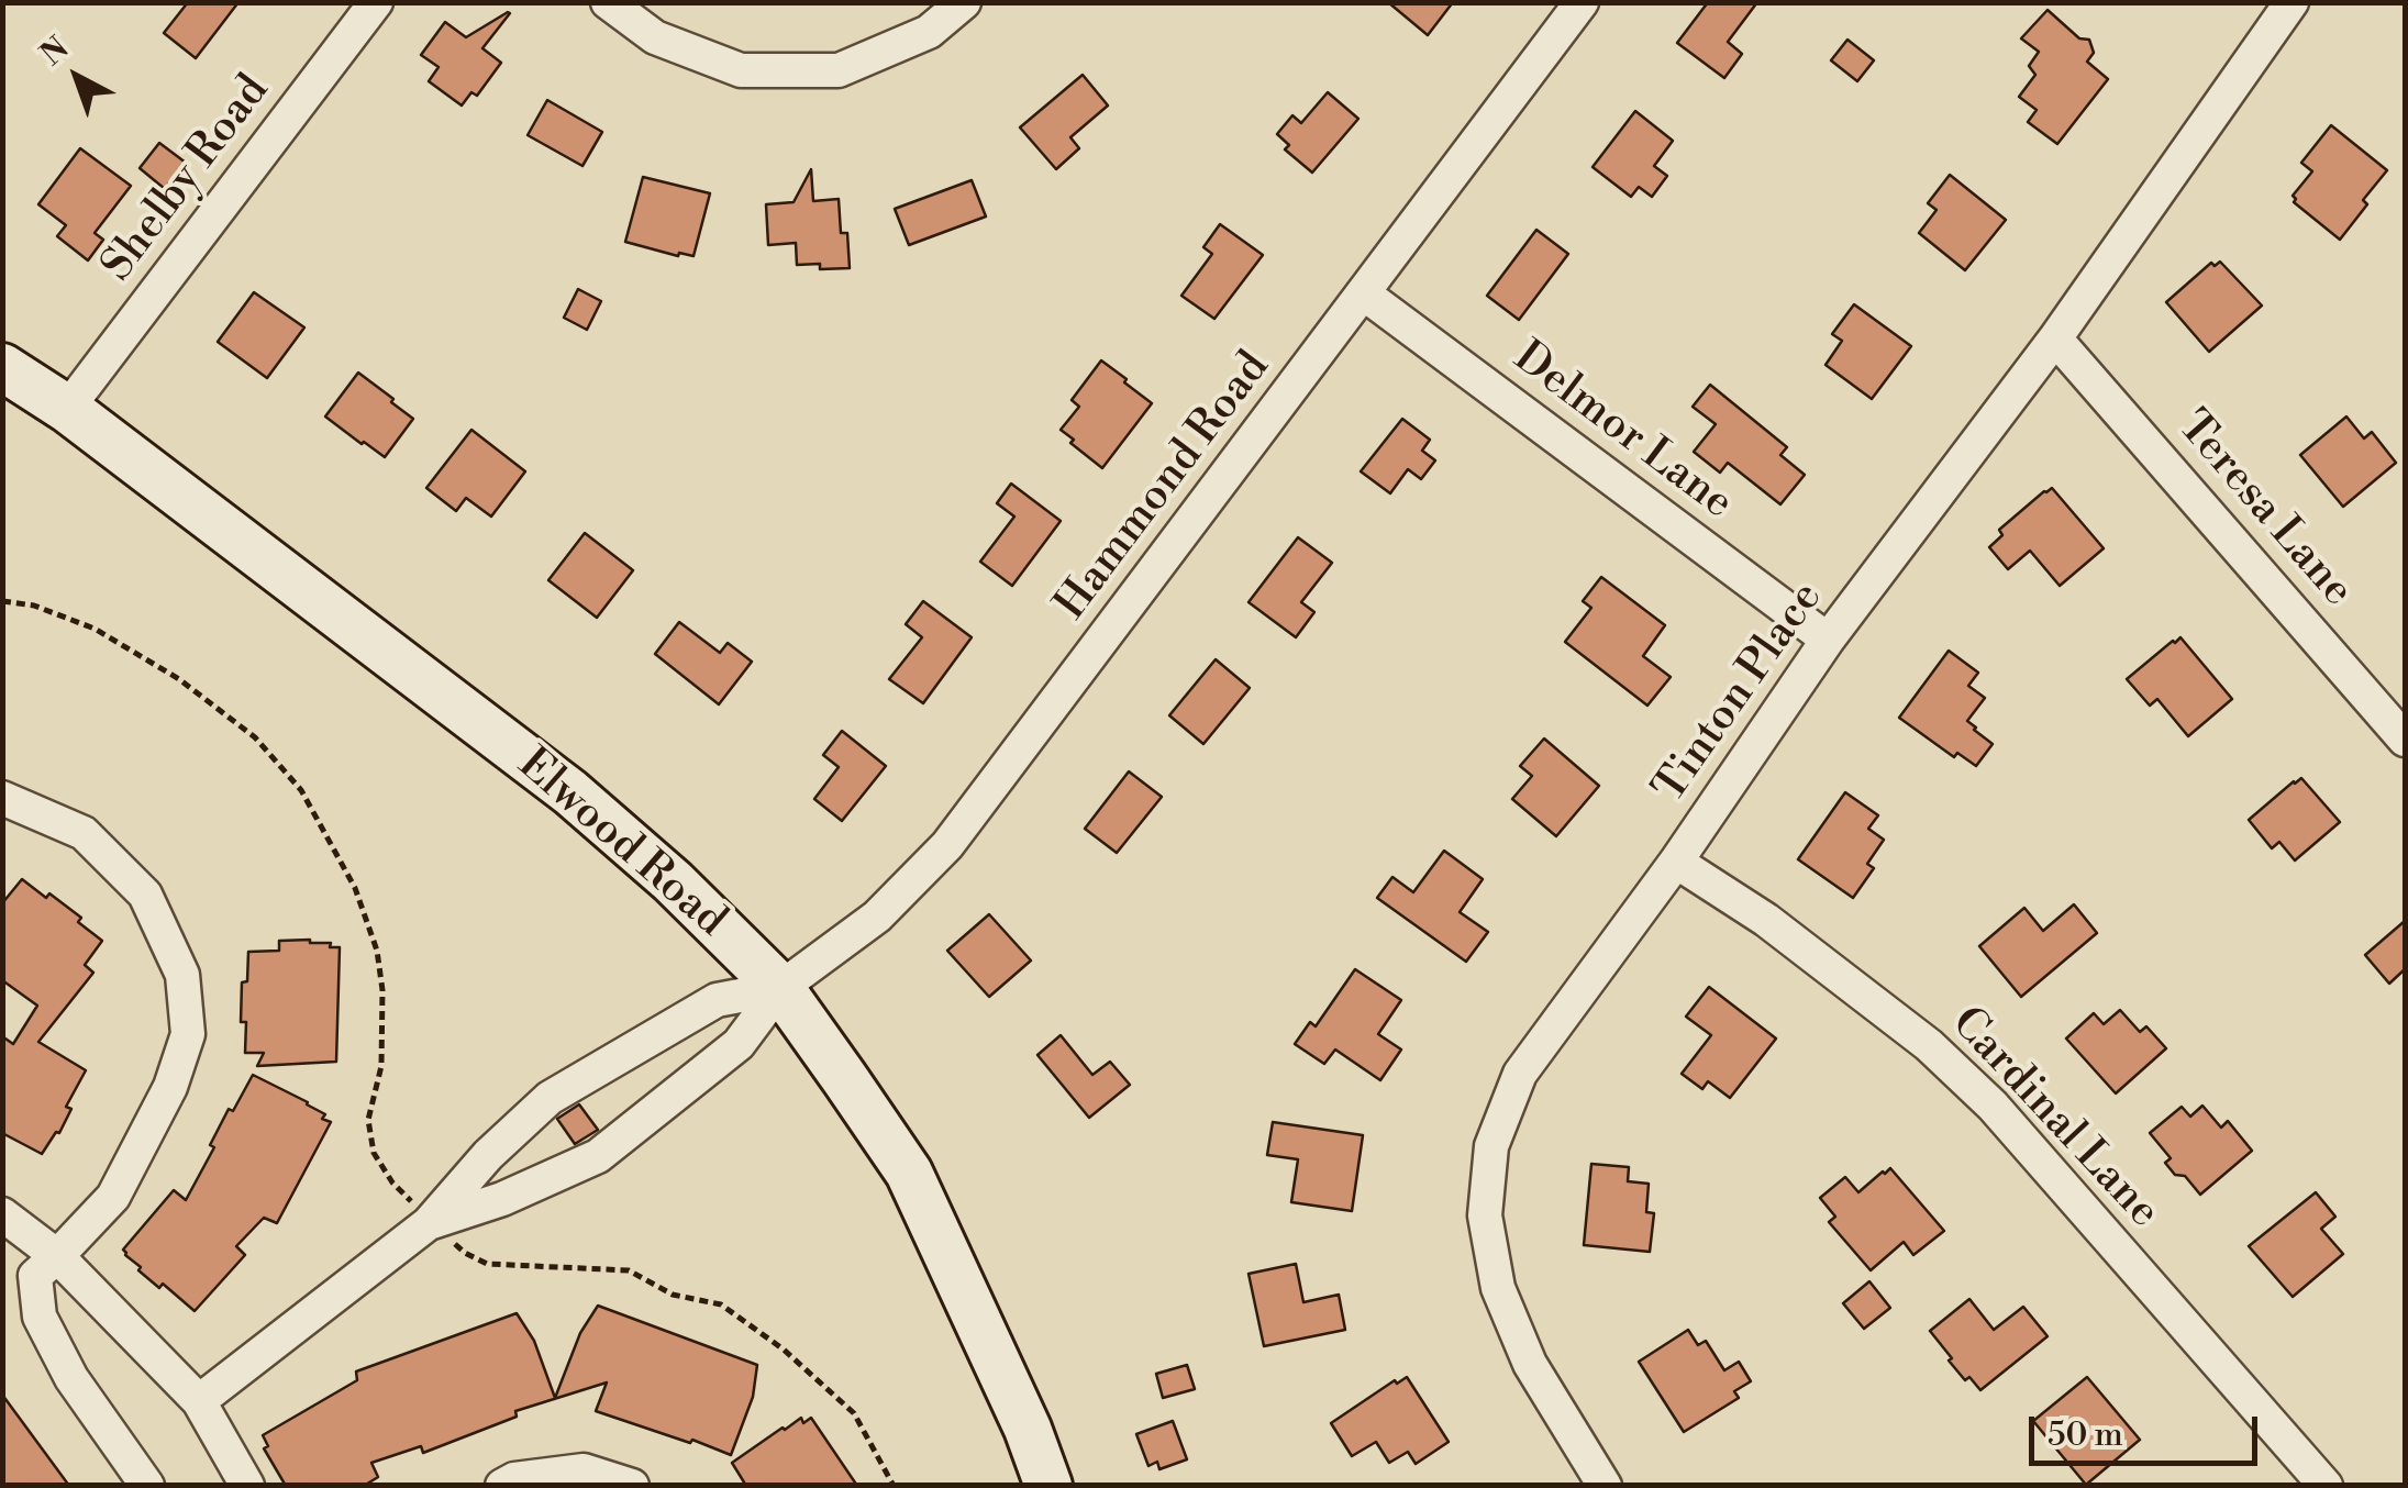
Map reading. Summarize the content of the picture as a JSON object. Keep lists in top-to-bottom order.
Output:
{
  "streets": {
    "main road": ["Elwood Road"],
    "street": [
      "Shelby Road",
      "Delmor Lane",
      "Hammond Road",
      "Teresa Lane",
      "Tinton Place",
      "Cardinal Lane"
    ]
  },
  "crossings": [
    ["Shelby Road", "Elwood Road"],
    ["Delmor Lane", "Hammond Road"],
    ["Delmor Lane", "Tinton Place"],
    ["Hammond Road", "Elwood Road"],
    ["Teresa Lane", "Tinton Place"],
    ["Tinton Place", "Cardinal Lane"]
  ],
  "scale_bar": "50 m",
  "north": "top left"
}
